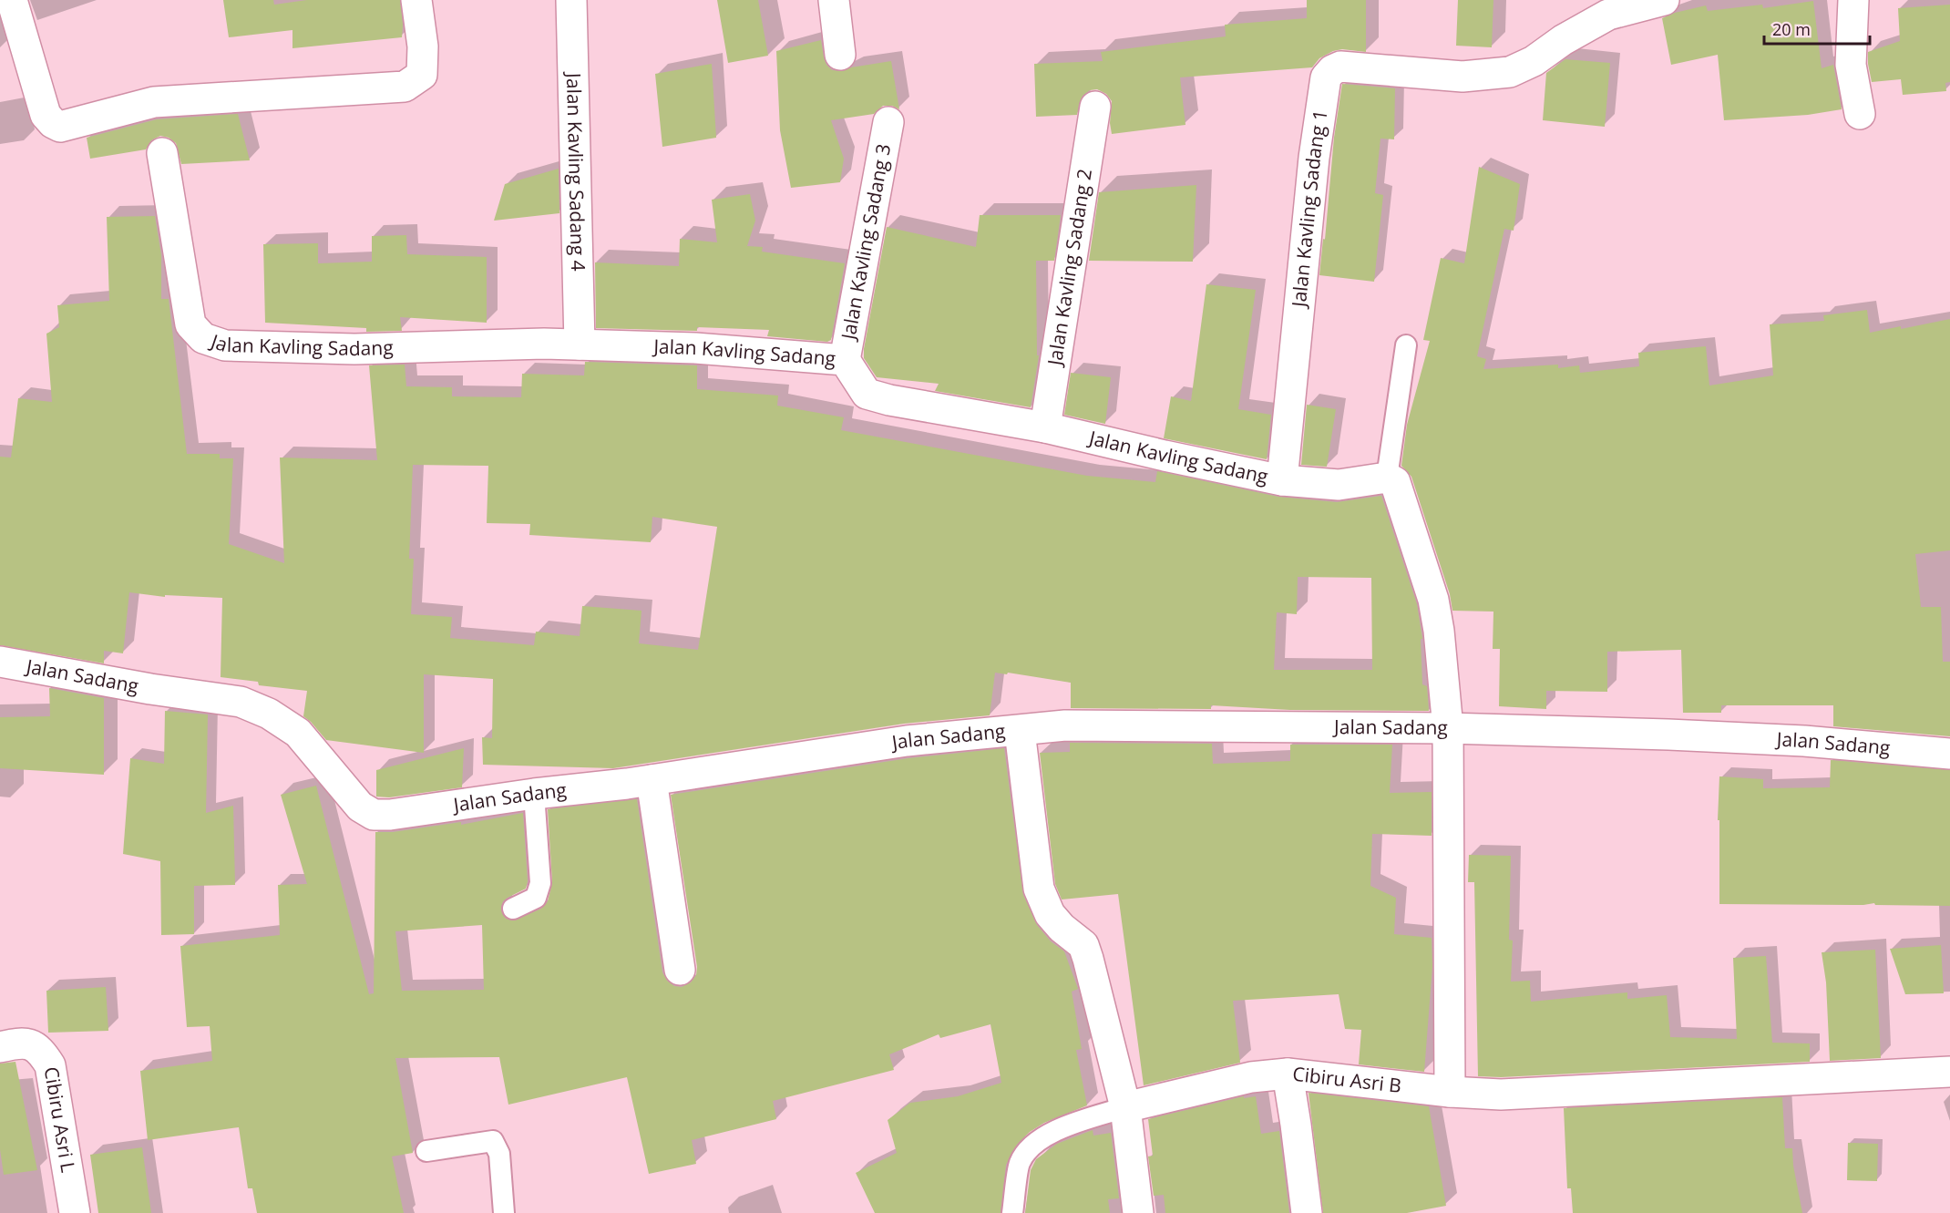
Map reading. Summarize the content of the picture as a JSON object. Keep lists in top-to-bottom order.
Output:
{
  "streets": {
    "street": [
      "Jalan Kavling Sadang 4",
      "Jalan Kavling Sadang 1",
      "Jalan Kavling Sadang 3",
      "Jalan Kavling Sadang 2",
      "Jalan Kavling Sadang",
      "Jalan Sadang",
      "Cibiru Asri B",
      "Cibiru Asri L"
    ]
  },
  "crossings": [
    ["Jalan Kavling Sadang 4", "Jalan Kavling Sadang"],
    ["Jalan Kavling Sadang 1", "Jalan Kavling Sadang"],
    ["Jalan Kavling Sadang 3", "Jalan Kavling Sadang"],
    ["Jalan Kavling Sadang 2", "Jalan Kavling Sadang"]
  ],
  "scale_bar": "20 m"
}
